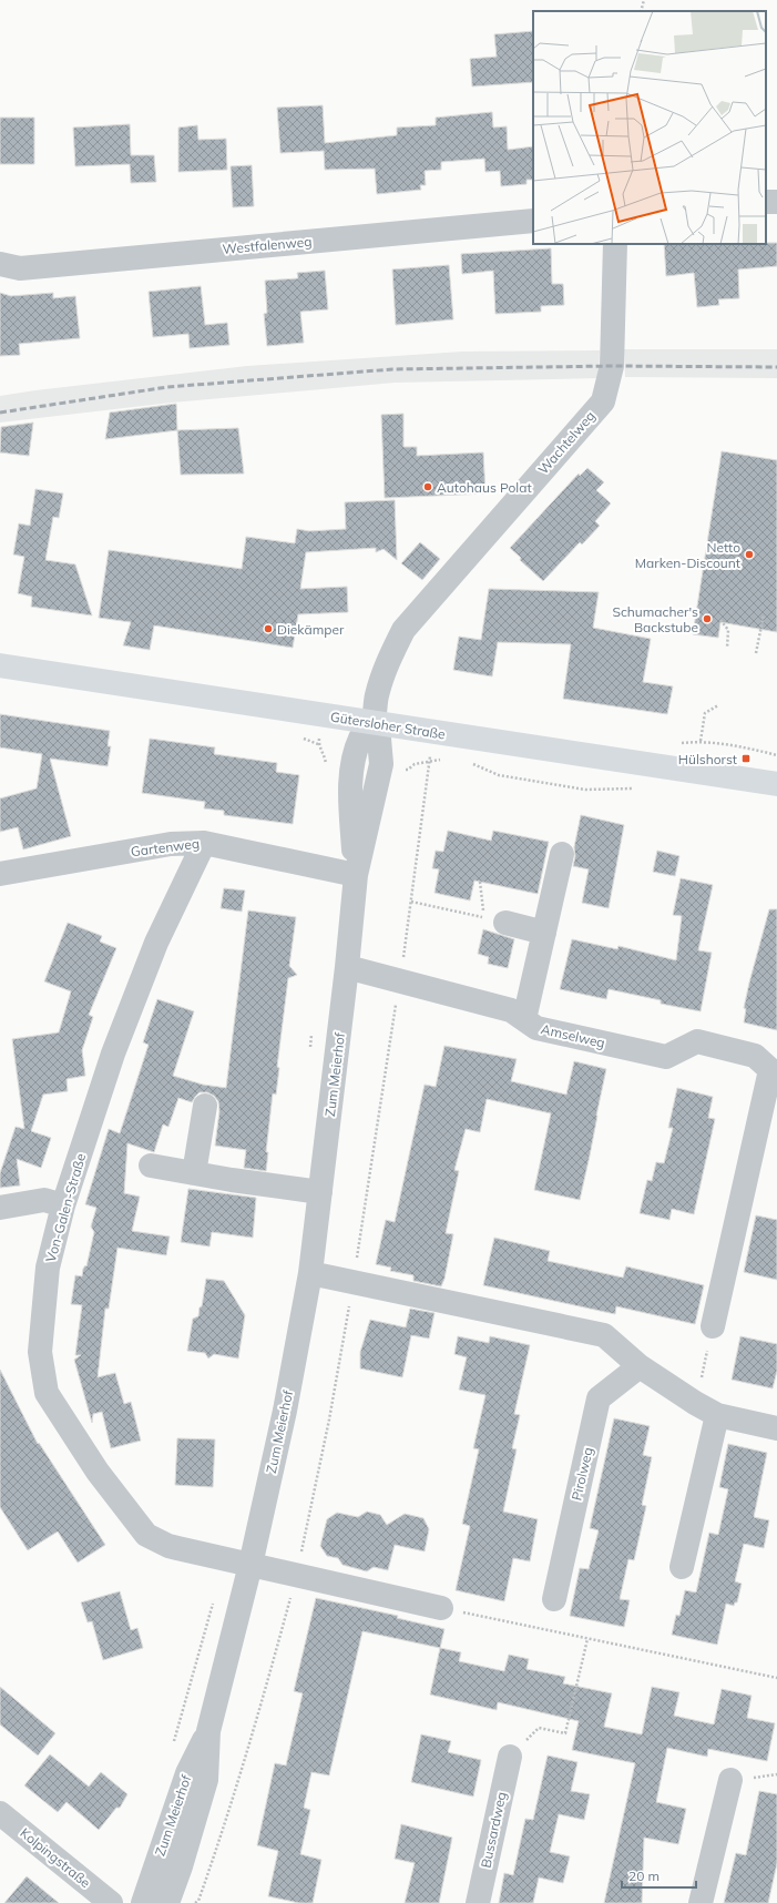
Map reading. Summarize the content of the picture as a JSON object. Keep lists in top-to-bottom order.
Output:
{
  "streets": {
    "main road": ["Gütersloher Straße"],
    "street": [
      "Westfalenweg",
      "Wachtelweg",
      "Gartenweg",
      "Amselweg",
      "Zum Meierhof",
      "Von-Galen-Straße",
      "Pirolweg",
      "Bussardweg",
      "Kolpingstraße"
    ]
  },
  "crossings": [
    ["Wachtelweg", "Gütersloher Straße"],
    ["Wachtelweg", "Zum Meierhof"],
    ["Gütersloher Straße", "Zum Meierhof"],
    ["Gartenweg", "Zum Meierhof"],
    ["Gartenweg", "Von-Galen-Straße"],
    ["Amselweg", "Zum Meierhof"],
    ["Zum Meierhof", "Von-Galen-Straße"]
  ],
  "places": {
    "other": [
      "Autohaus Polat",
      "Netto Marken-Discount",
      "Schumacher's Backstube",
      "Diekämper"
    ],
    "transit": ["Hülshorst"]
  },
  "scale_bar": "20 m"
}
